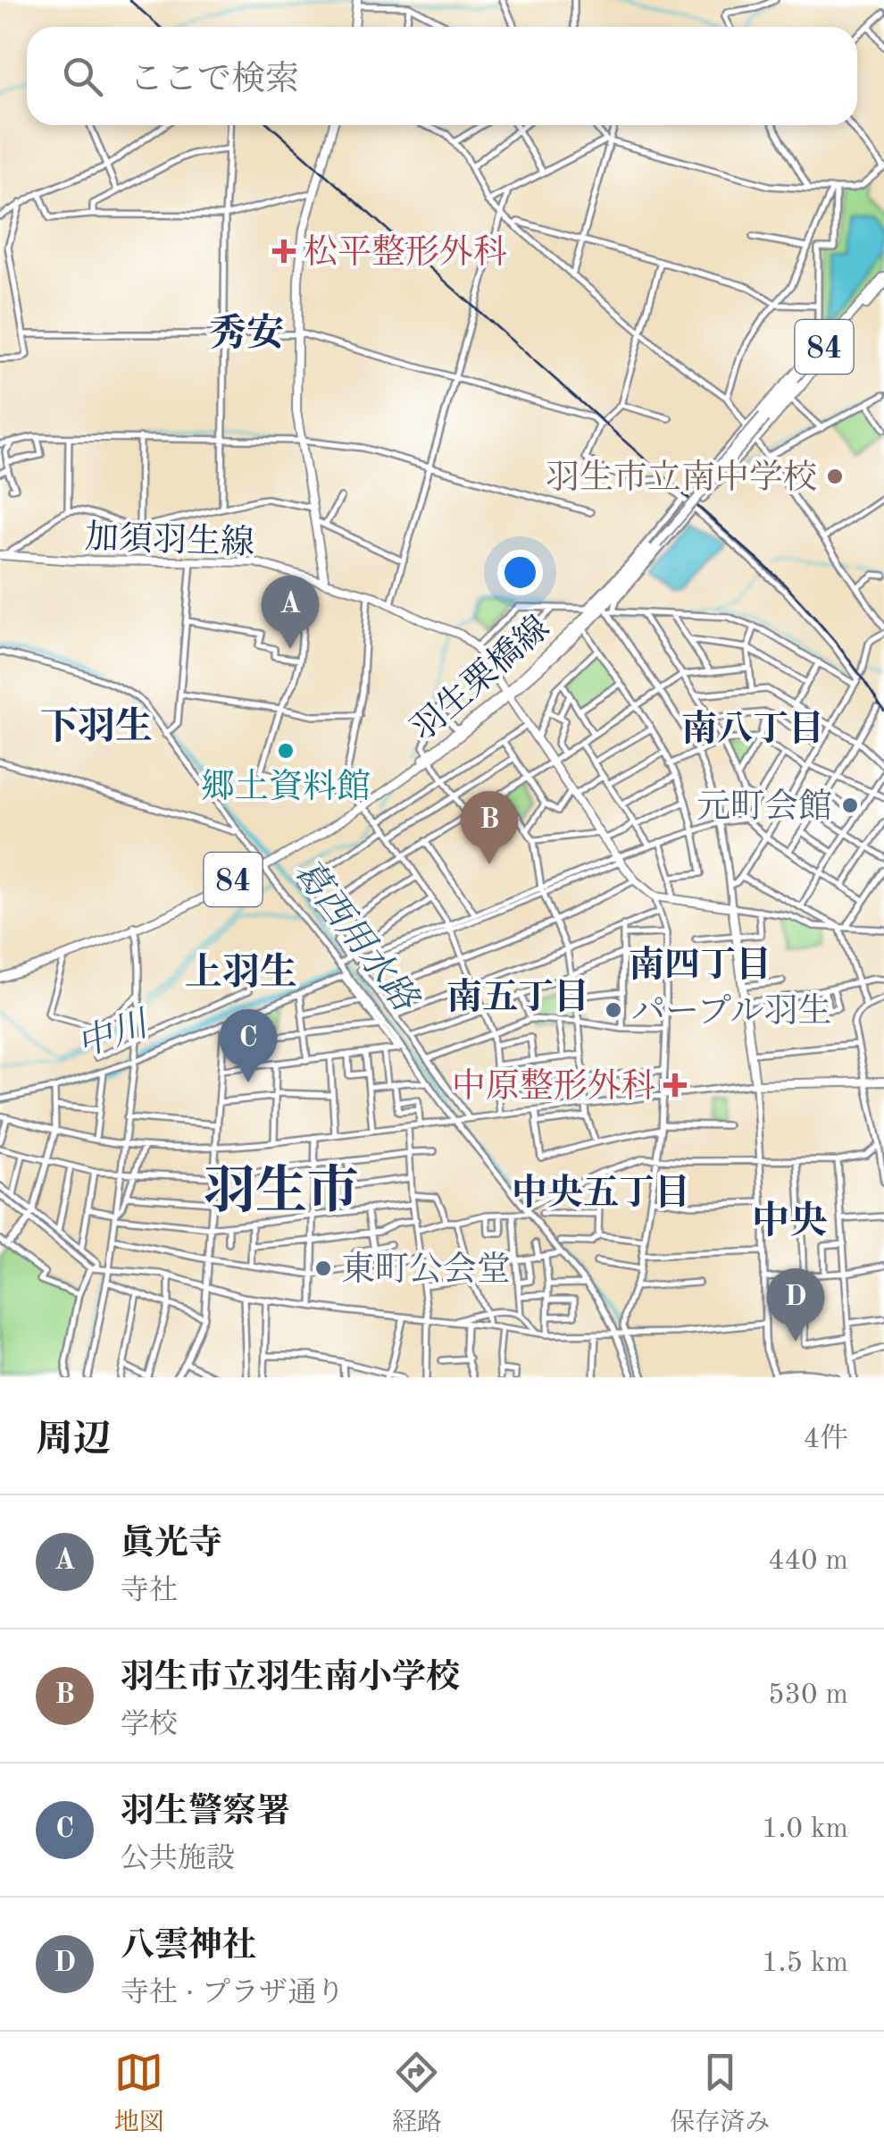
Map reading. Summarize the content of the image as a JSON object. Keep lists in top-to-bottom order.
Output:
{
  "streets": {
    "main road": ["84", "加須羽生線", "羽生栗橋線"]
  },
  "crossings": [
    ["加須羽生線", "羽生栗橋線"]
  ],
  "districts": [
    "秀安",
    "下羽生",
    "南八丁目",
    "南四丁目",
    "上羽生",
    "南五丁目",
    "羽生市",
    "中央五丁目",
    "中央"
  ],
  "water": ["葛西用水路", "中川"],
  "places": {
    "health": ["松平整形外科", "中原整形外科"],
    "other": [
      "羽生市立南中学校",
      "郷土資料館",
      "元町会館",
      "パープル羽生",
      "東町公会堂"
    ]
  },
  "page": {
    "search": "ここで検索",
    "pins": [
      "A",
      "B",
      "C",
      "D"
    ],
    "heading": ["周辺", "4件"],
    "list": [
      {
        "mark": "A",
        "name": "眞光寺",
        "note": "寺社",
        "value": "440 m"
      },
      {
        "mark": "B",
        "name": "羽生市立羽生南小学校",
        "note": "学校",
        "value": "530 m"
      },
      {
        "mark": "C",
        "name": "羽生警察署",
        "note": "公共施設",
        "value": "1.0 km"
      },
      {
        "mark": "D",
        "name": "八雲神社",
        "note": "寺社 · プラザ通り",
        "value": "1.5 km"
      }
    ],
    "nav": ["地図", "経路", "保存済み"]
  }
}
